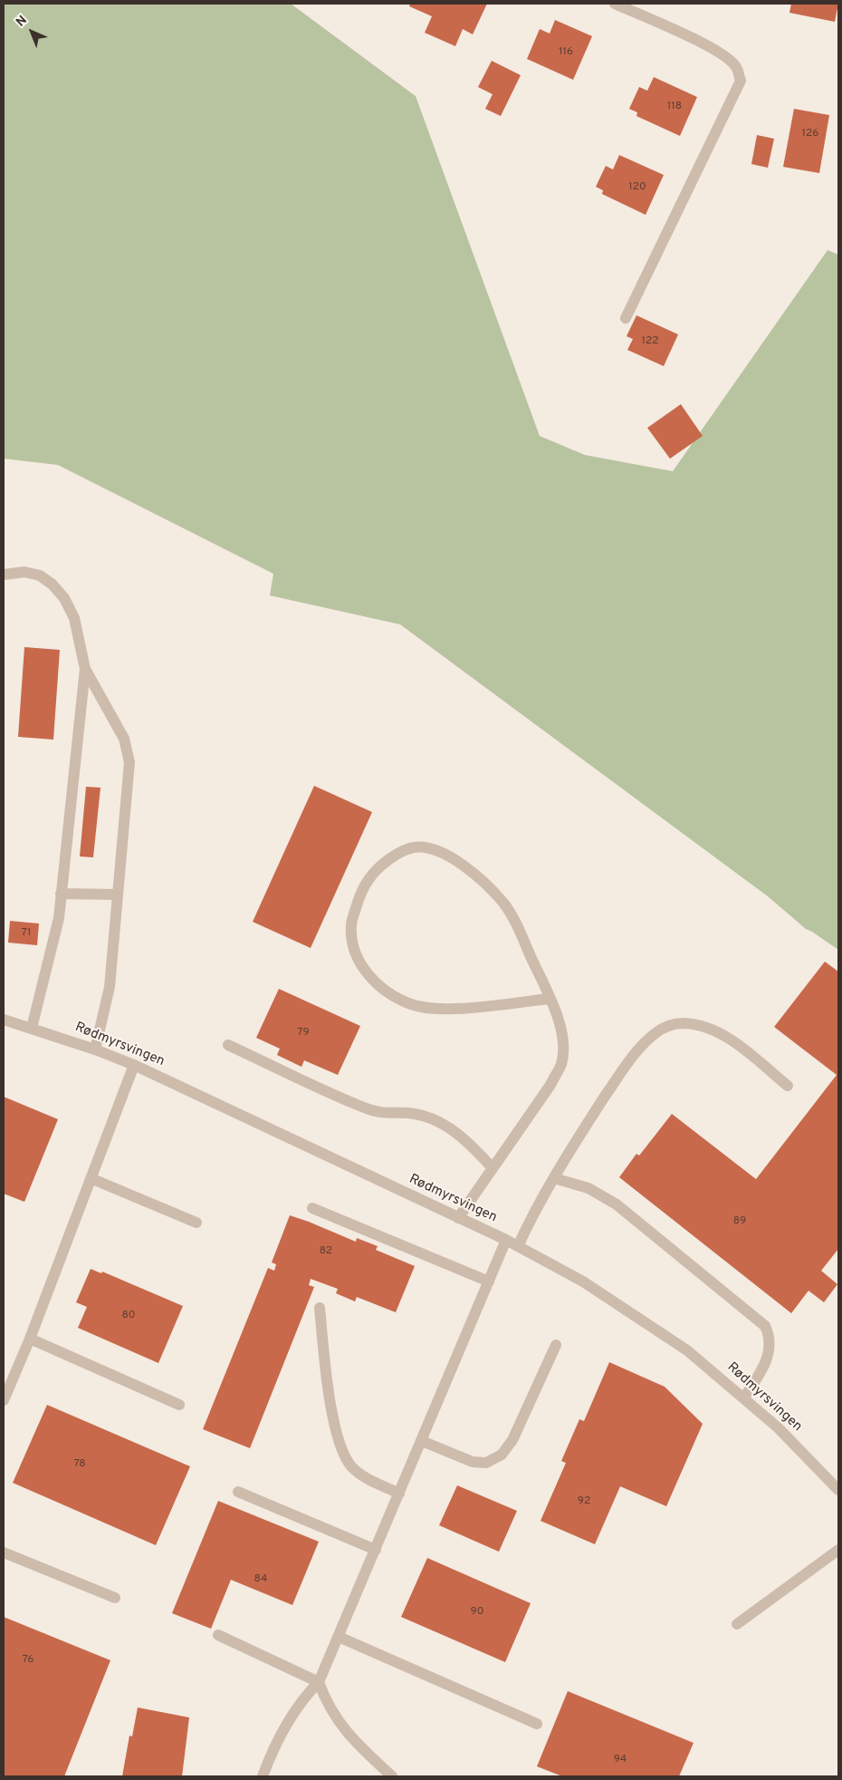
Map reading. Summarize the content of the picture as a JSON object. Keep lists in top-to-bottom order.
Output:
{
  "streets": {
    "street": ["Rødmyrsvingen"]
  },
  "house_numbers": [
    "116",
    "118",
    "126",
    "120",
    "122",
    "71",
    "79",
    "89",
    "82",
    "80",
    "78",
    "92",
    "84",
    "90",
    "76",
    "94"
  ],
  "north": "top left"
}
